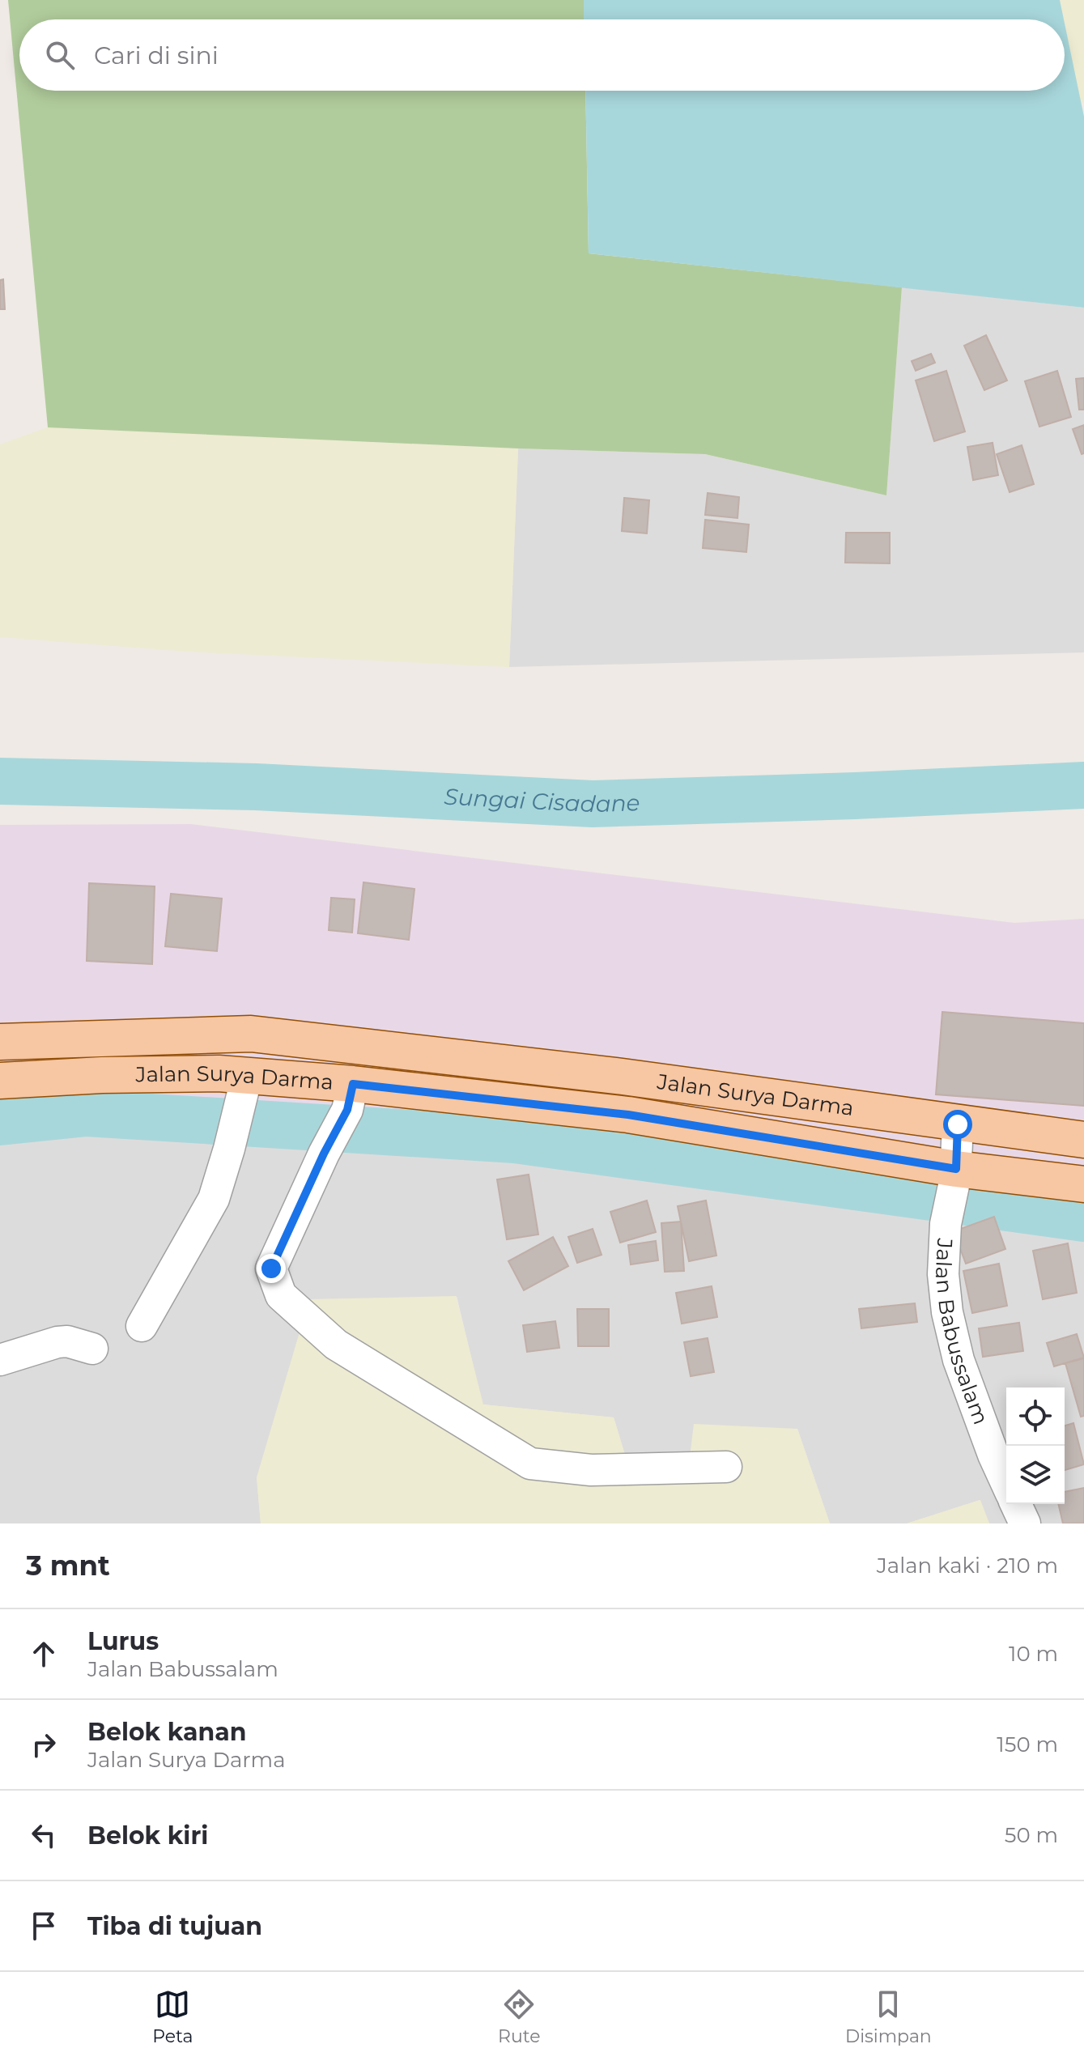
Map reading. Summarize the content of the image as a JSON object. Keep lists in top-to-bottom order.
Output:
{
  "streets": {
    "main road": ["Jalan Surya Darma"],
    "street": ["Jalan Babussalam"]
  },
  "crossings": [
    ["Jalan Surya Darma", "Jalan Babussalam"]
  ],
  "water": ["Sungai Cisadane"],
  "page": {
    "search": "Cari di sini",
    "heading": ["3 mnt", "Jalan kaki · 210 m"],
    "list": [
      ["Lurus", "Jalan Babussalam", "10 m"],
      ["Belok kanan", "Jalan Surya Darma", "150 m"],
      ["Belok kiri", "50 m"],
      "Tiba di tujuan"
    ],
    "nav": ["Peta", "Rute", "Disimpan"]
  }
}
